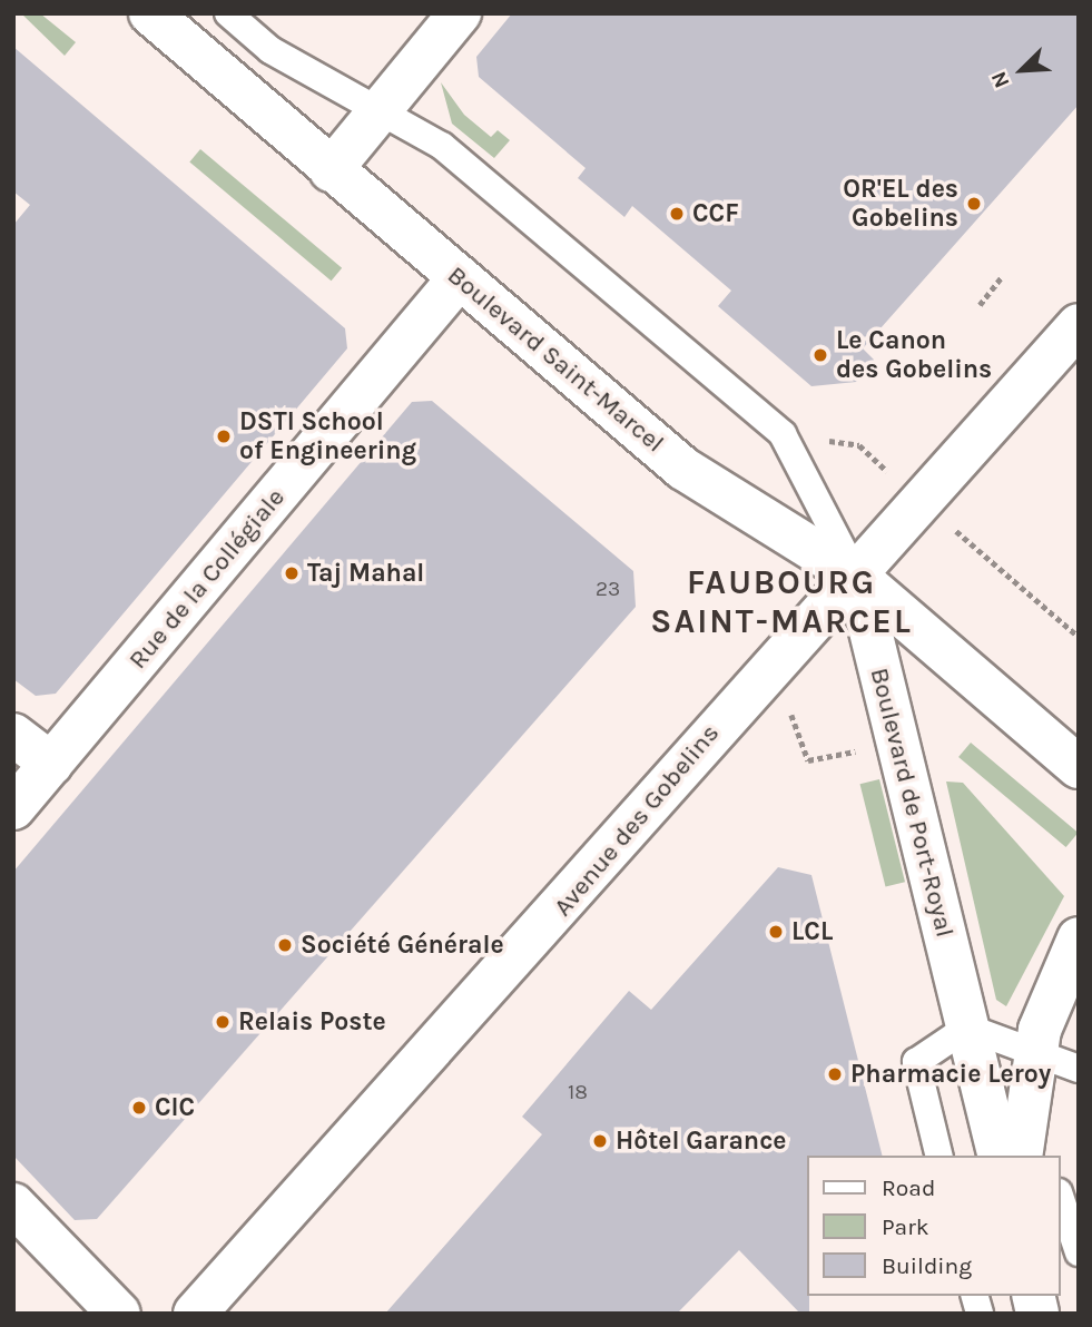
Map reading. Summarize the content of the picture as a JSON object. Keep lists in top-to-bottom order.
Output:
{
  "streets": {
    "main road": [
      "Boulevard Saint-Marcel",
      "Rue de la Collégiale",
      "Boulevard de Port-Royal",
      "Avenue des Gobelins"
    ]
  },
  "crossings": [
    ["Boulevard Saint-Marcel", "Rue de la Collégiale"],
    ["Boulevard Saint-Marcel", "Boulevard de Port-Royal"],
    ["Boulevard Saint-Marcel", "Avenue des Gobelins"],
    ["Boulevard de Port-Royal", "Avenue des Gobelins"]
  ],
  "districts": ["FAUBOURG SAINT-MARCEL"],
  "places": [
    "OR'EL des Gobelins",
    "CCF",
    "Le Canon des Gobelins",
    "DSTI School of Engineering",
    "Taj Mahal",
    "LCL",
    "Société Générale",
    "Relais Poste",
    "Pharmacie Leroy",
    "CIC",
    "Hôtel Garance"
  ],
  "house_numbers": ["23", "18"],
  "legend": ["Road", "Park", "Building"],
  "north": "bottom left"
}
